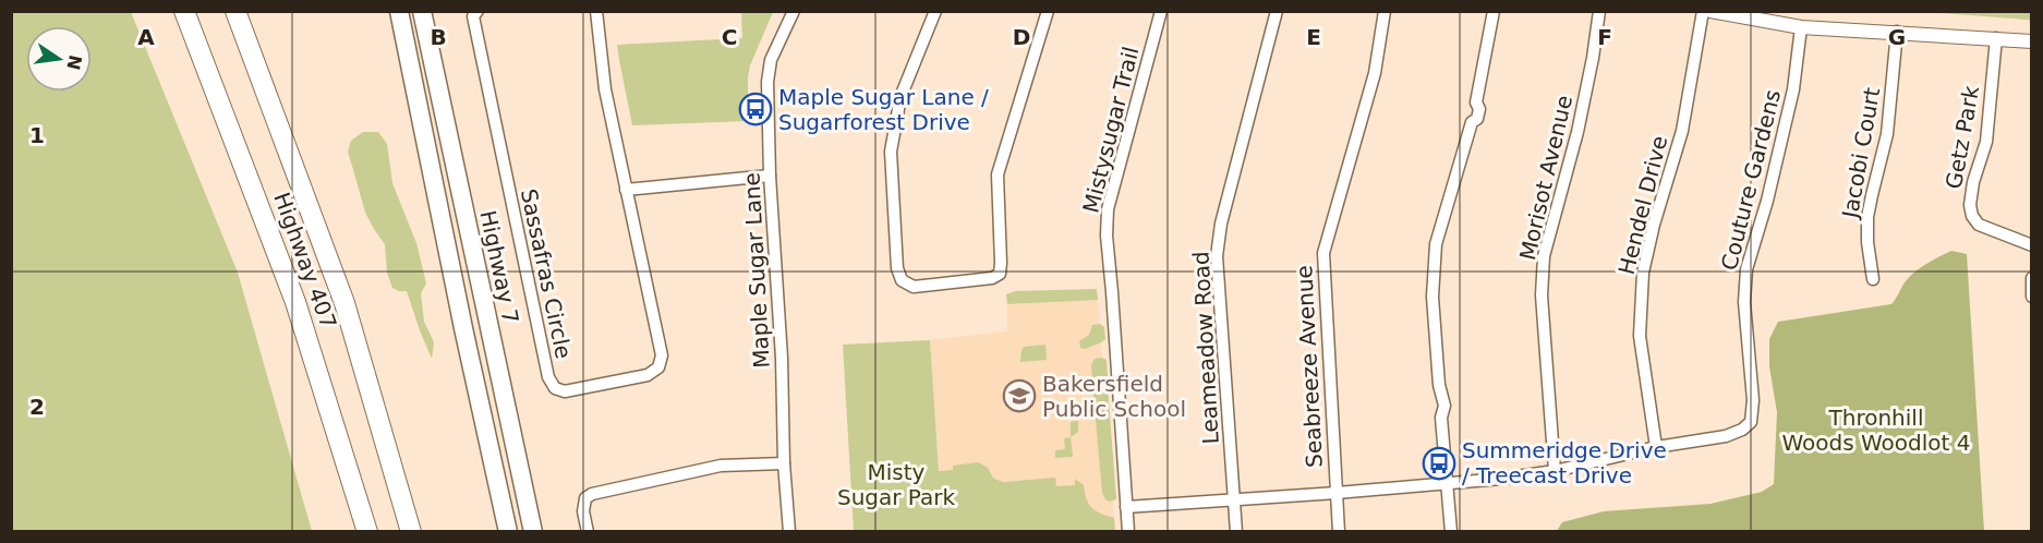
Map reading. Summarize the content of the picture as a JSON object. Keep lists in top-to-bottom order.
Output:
{
  "streets": {
    "highway": ["Highway 407"],
    "main road": ["Highway 7"],
    "street": [
      "Mistysugar Trail",
      "Getz Park",
      "Jacobi Court",
      "Morisot Avenue",
      "Couture Gardens",
      "Hendel Drive",
      "Maple Sugar Lane",
      "Sassafras Circle",
      "Leameadow Road",
      "Seabreeze Avenue"
    ]
  },
  "crossings": [
    ["Mistysugar Trail", "Couture Gardens"],
    ["Morisot Avenue", "Couture Gardens"],
    ["Couture Gardens", "Hendel Drive"],
    ["Couture Gardens", "Leameadow Road"],
    ["Couture Gardens", "Seabreeze Avenue"]
  ],
  "parks": ["Thronhill Woods Woodlot 4", "Misty Sugar Park"],
  "places": {
    "bus stop": ["Maple Sugar Lane / Sugarforest Drive", "Summeridge Drive / Treecast Drive"],
    "school or university": ["Bakersfield Public School"]
  },
  "north": "right",
  "grid": {
    "columns": [
      "A",
      "B",
      "C",
      "D",
      "E",
      "F",
      "G"
    ],
    "rows": ["1", "2"]
  }
}
